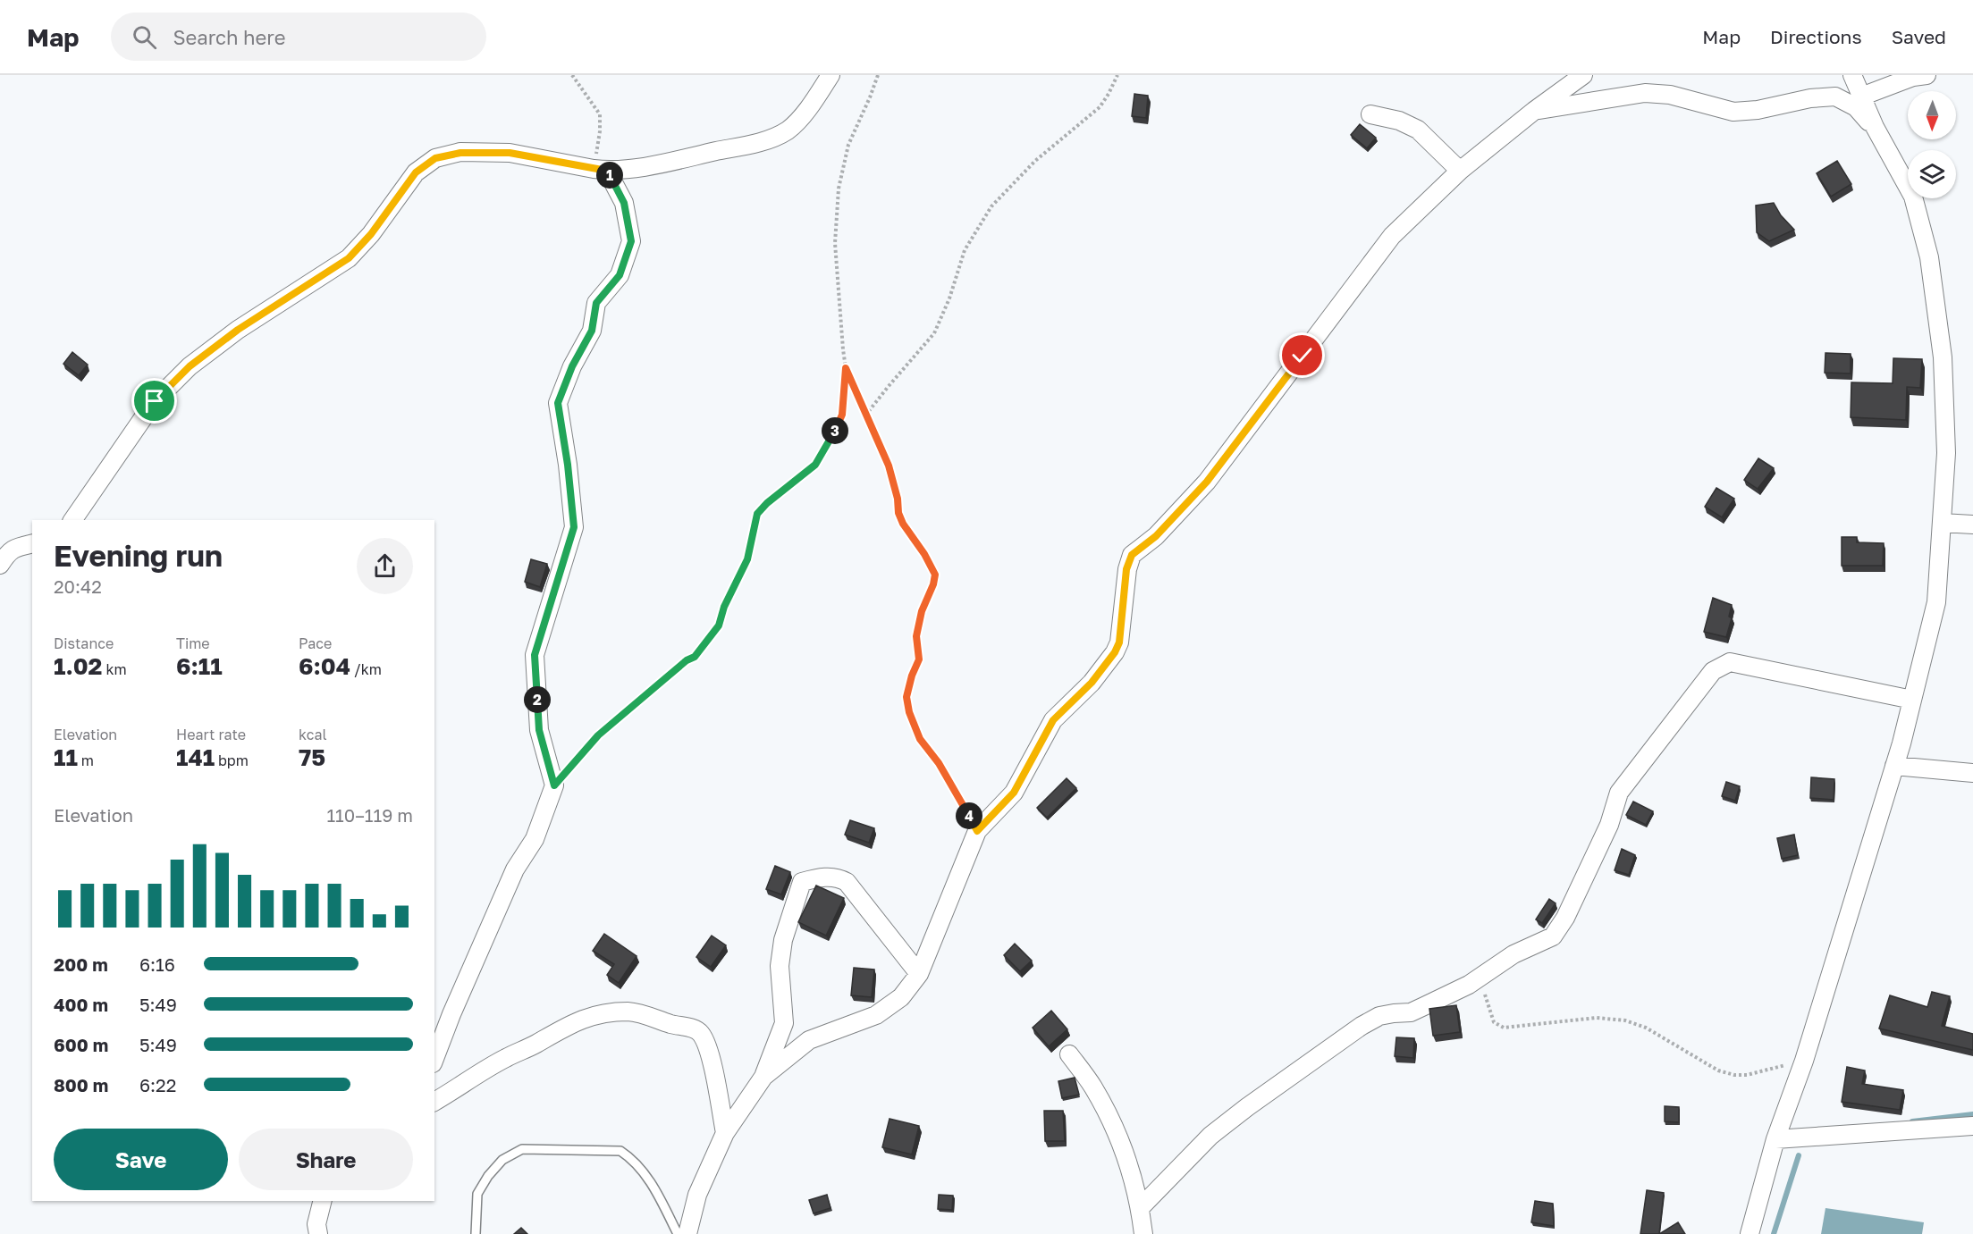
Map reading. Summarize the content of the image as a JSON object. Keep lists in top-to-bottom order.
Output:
{
  "north": "bottom",
  "page": {
    "header": "Map",
    "search": "Search here",
    "nav": ["Map", "Directions", "Saved"],
    "pins": [
      "1",
      "3",
      "2",
      "4"
    ],
    "heading": ["Evening run", "20:42"],
    "stats": [
      ["Distance", "1.02 km"],
      ["Time", "6:11"],
      ["Pace", "6:04 /km"],
      ["Elevation", "11 m"],
      ["Heart rate", "141 bpm"],
      ["kcal", "75"]
    ],
    "chart": ["Elevation", "110–119 m"],
    "list": [
      {
        "name": "200 m",
        "note": "6:16"
      },
      {
        "name": "400 m",
        "note": "5:49"
      },
      {
        "name": "600 m",
        "note": "5:49"
      },
      {
        "name": "800 m",
        "note": "6:22"
      }
    ],
    "buttons": ["Save", "Share"]
  }
}
